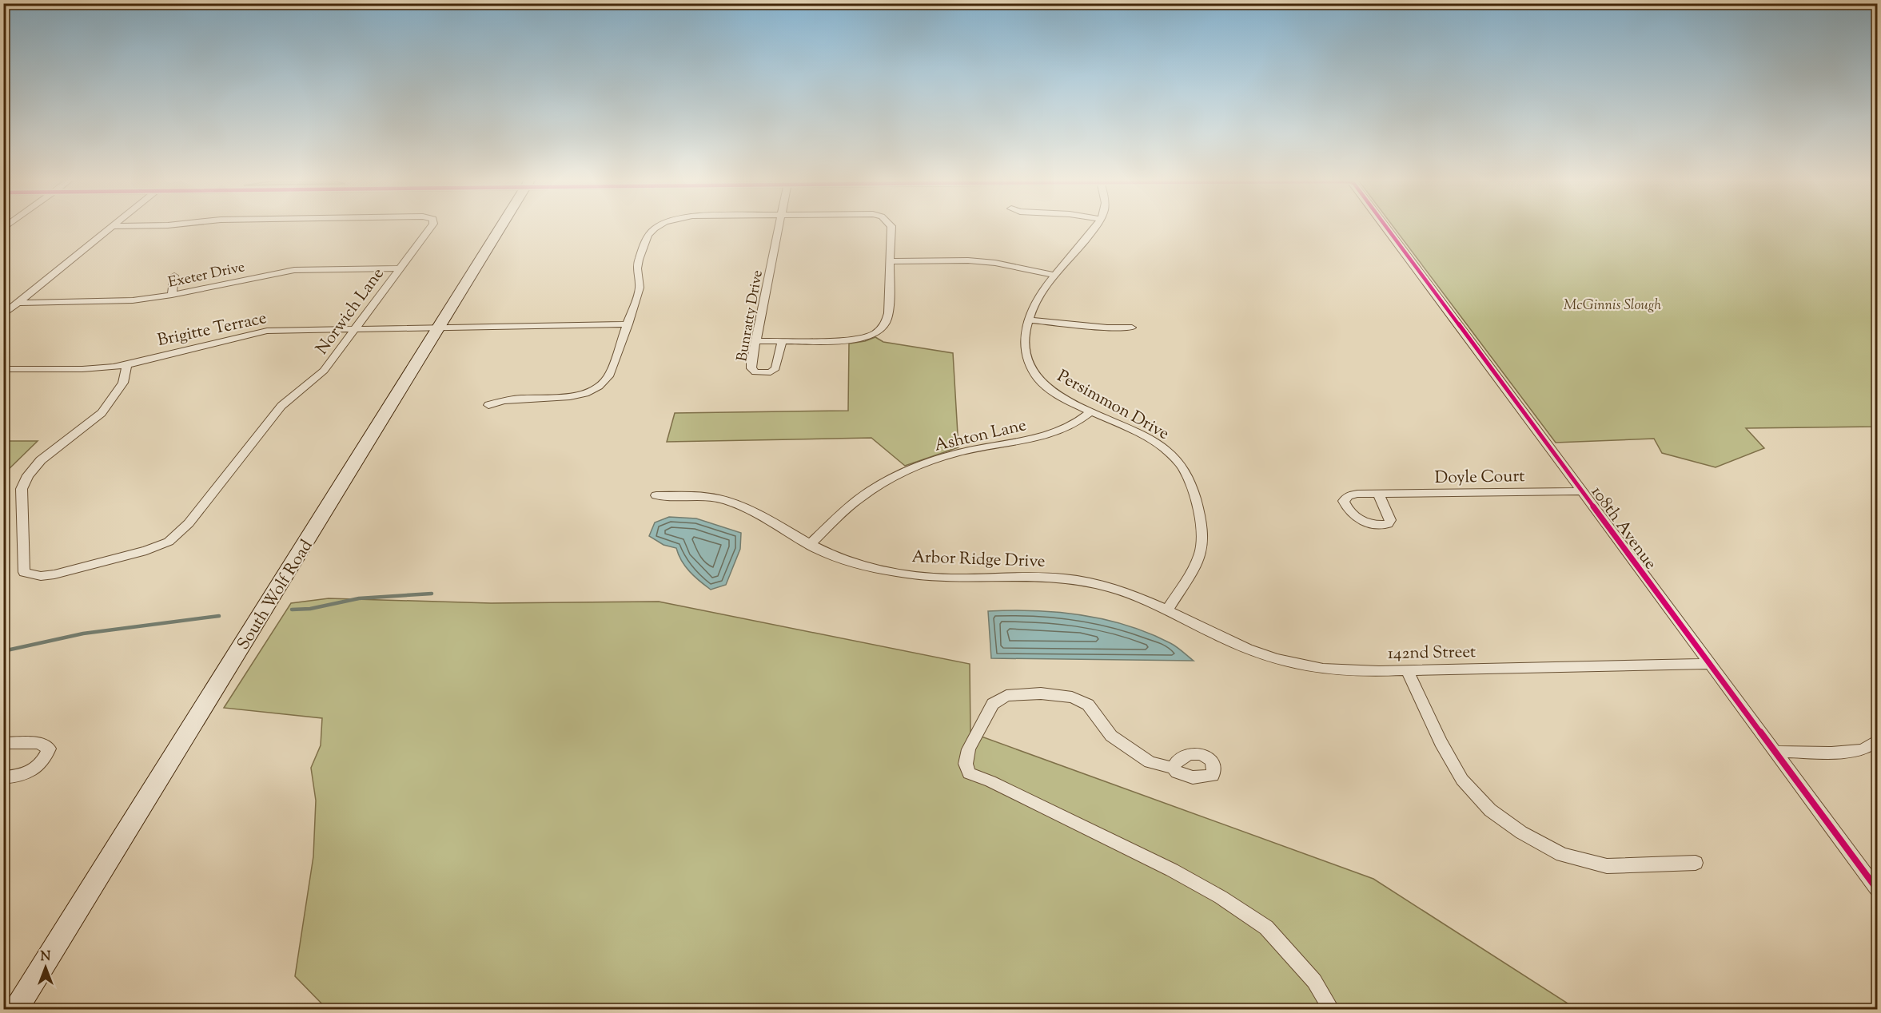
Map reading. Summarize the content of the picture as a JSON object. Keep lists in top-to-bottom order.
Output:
{
  "streets": {
    "main road": ["South Wolf Road"],
    "street": [
      "Exeter Drive",
      "Norwich Lane",
      "Bunratty Drive",
      "Brigitte Terrace",
      "Persimmon Drive",
      "Ashton Lane",
      "Doyle Court",
      "108th Avenue",
      "Arbor Ridge Drive",
      "142nd Street"
    ]
  },
  "crossings": [
    ["Exeter Drive", "Norwich Lane"],
    ["Norwich Lane", "Brigitte Terrace"],
    ["Brigitte Terrace", "South Wolf Road"],
    ["Persimmon Drive", "Ashton Lane"],
    ["Persimmon Drive", "Arbor Ridge Drive"],
    ["Persimmon Drive", "142nd Street"],
    ["Ashton Lane", "Arbor Ridge Drive"],
    ["Doyle Court", "108th Avenue"],
    ["108th Avenue", "142nd Street"],
    ["Arbor Ridge Drive", "142nd Street"]
  ],
  "parks": ["McGinnis Slough"],
  "north": "top"
}
